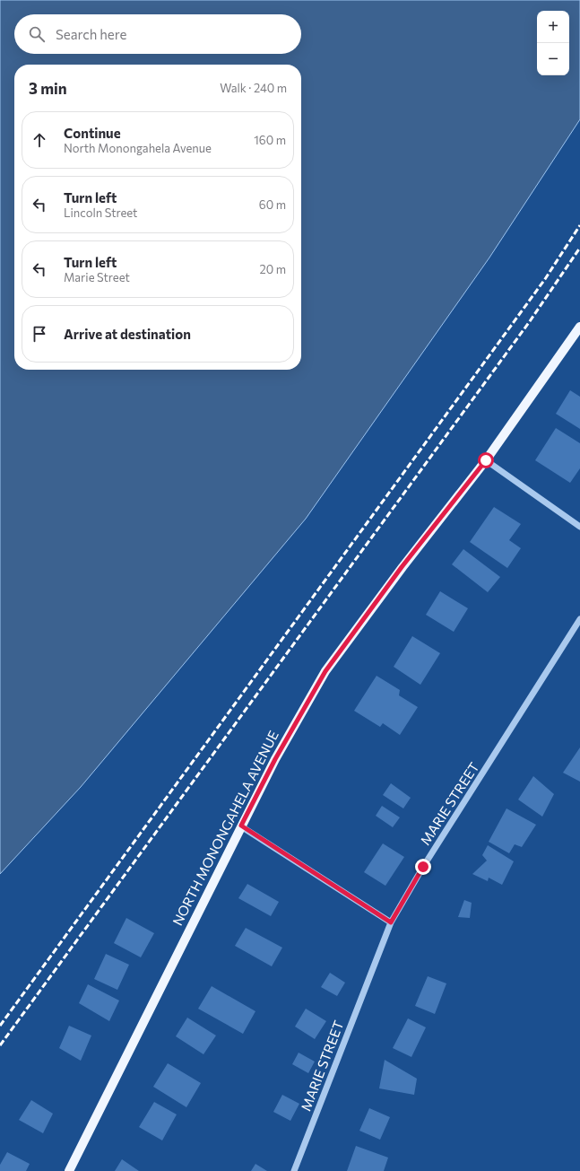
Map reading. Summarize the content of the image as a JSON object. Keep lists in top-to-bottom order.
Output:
{
  "streets": {
    "main road": ["NORTH MONONGAHELA AVENUE"],
    "street": ["MARIE STREET"]
  },
  "page": {
    "map_buttons": ["+", "−"],
    "search": "Search here",
    "heading": ["3 min", "Walk · 240 m"],
    "list": [
      ["Continue", "North Monongahela Avenue", "160 m"],
      ["Turn left", "Lincoln Street", "60 m"],
      ["Turn left", "Marie Street", "20 m"],
      "Arrive at destination"
    ]
  }
}
